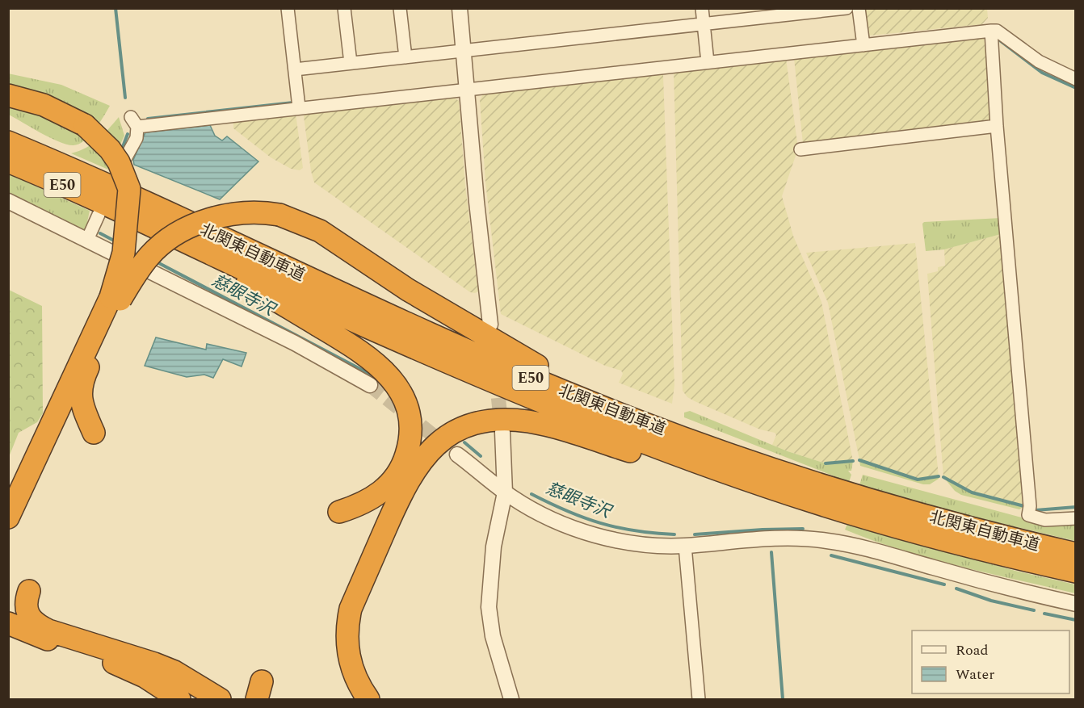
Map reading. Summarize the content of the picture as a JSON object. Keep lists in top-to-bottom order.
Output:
{
  "streets": {
    "highway": ["E50", "北関東自動車道"]
  },
  "water": ["慈眼寺沢"],
  "legend": ["Road", "Water"]
}
